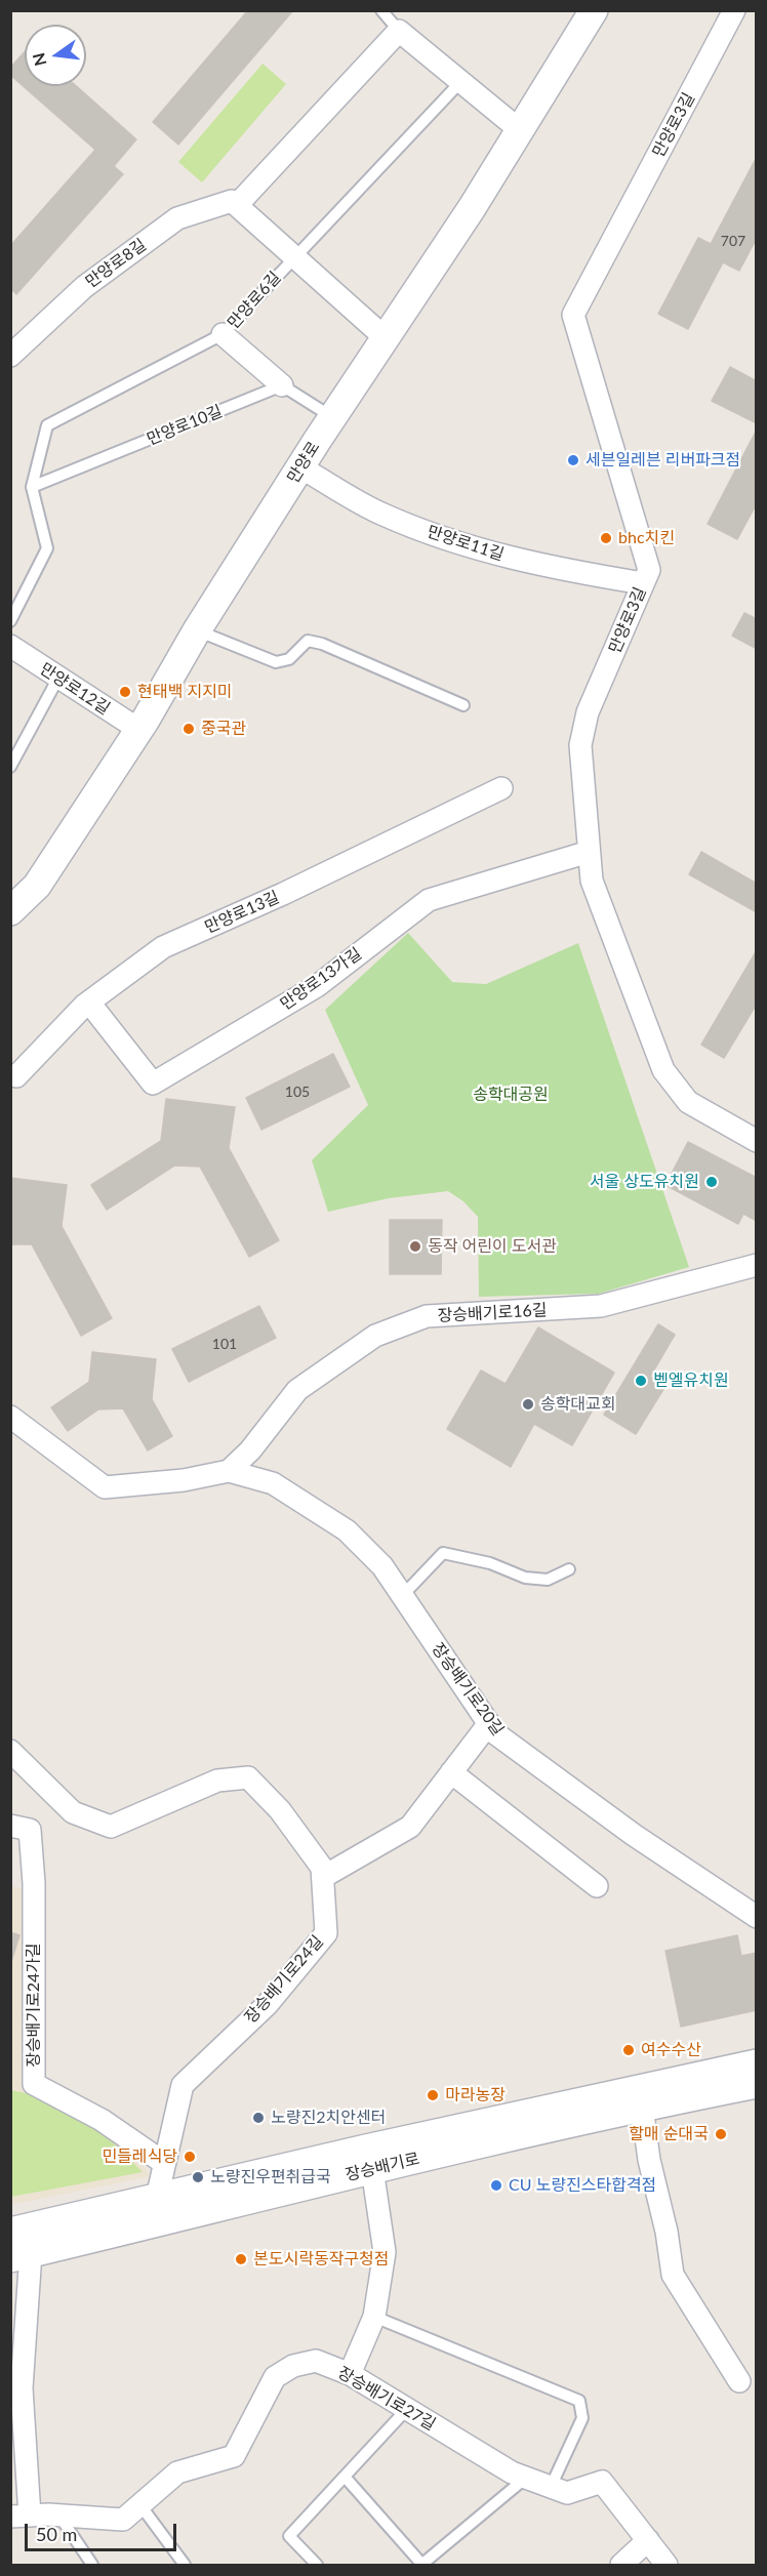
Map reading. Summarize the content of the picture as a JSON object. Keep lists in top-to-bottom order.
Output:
{
  "streets": {
    "street": [
      "만양로3길",
      "만양로8길",
      "만양로",
      "만양로11길",
      "만양로12길",
      "만양로13길",
      "만양로13가길",
      "장승배기로16길",
      "장승배기로20길",
      "장승배기로24길",
      "장승배기로24가길",
      "장승배기로",
      "장승배기로27길"
    ],
    "lane": ["만양로6길", "만양로10길"]
  },
  "crossings": [
    ["만양로3길", "만양로11길"],
    ["만양로3길", "만양로13가길"],
    ["만양로6길", "만양로10길"],
    ["만양로", "만양로11길"],
    ["만양로", "만양로12길"],
    ["만양로13길", "만양로13가길"],
    ["장승배기로16길", "장승배기로20길"],
    ["장승배기로24길", "장승배기로24가길"],
    ["장승배기로24길", "장승배기로"]
  ],
  "parks": ["송학대공원"],
  "places": [
    "세븐일레븐 리버파크점",
    "bhc치킨",
    "현태백 지지미",
    "중국관",
    "서울 상도유치원",
    "동작 어린이 도서관",
    "벧엘유치원",
    "송학대교회",
    "여수수산",
    "마라농장",
    "노량진2치안센터",
    "할매 순대국",
    "민들레식당",
    "노량진우편취급국",
    "CU 노량진스타합격점",
    "본도시락동작구청점"
  ],
  "house_numbers": ["707", "105", "101"],
  "scale_bar": "50 m",
  "north": "left"
}
